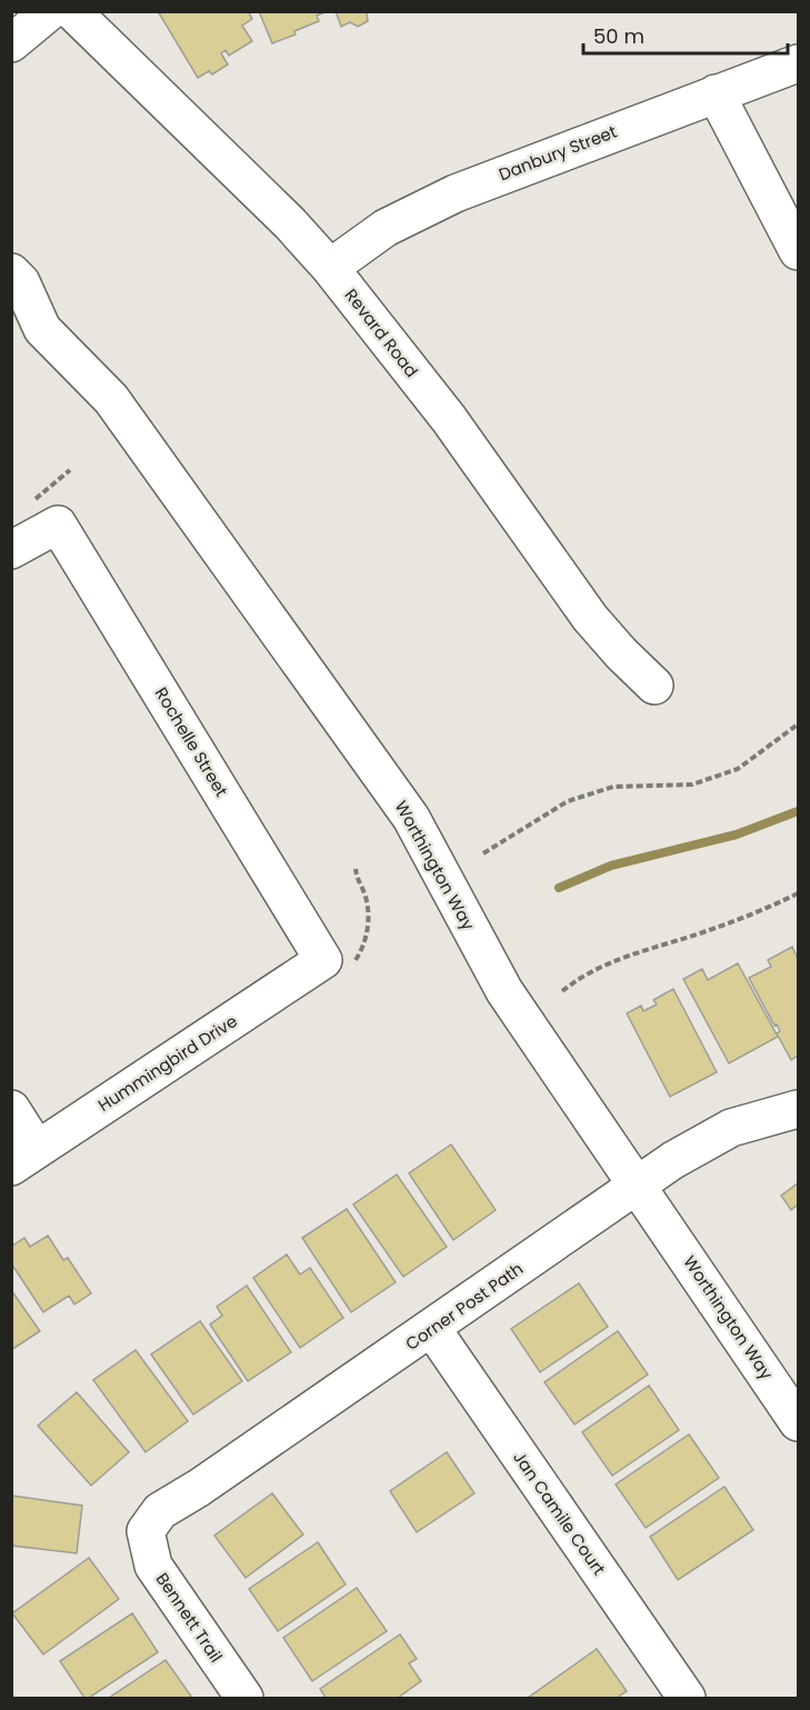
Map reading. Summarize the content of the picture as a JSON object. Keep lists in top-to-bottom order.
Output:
{
  "streets": {
    "street": [
      "Danbury Street",
      "Revard Road",
      "Rochelle Street",
      "Worthington Way",
      "Hummingbird Drive",
      "Corner Post Path",
      "Jan Camile Court",
      "Bennett Trail"
    ]
  },
  "crossings": [
    ["Danbury Street", "Revard Road"],
    ["Rochelle Street", "Hummingbird Drive"],
    ["Worthington Way", "Corner Post Path"],
    ["Corner Post Path", "Jan Camile Court"],
    ["Corner Post Path", "Bennett Trail"]
  ],
  "scale_bar": "50 m"
}
